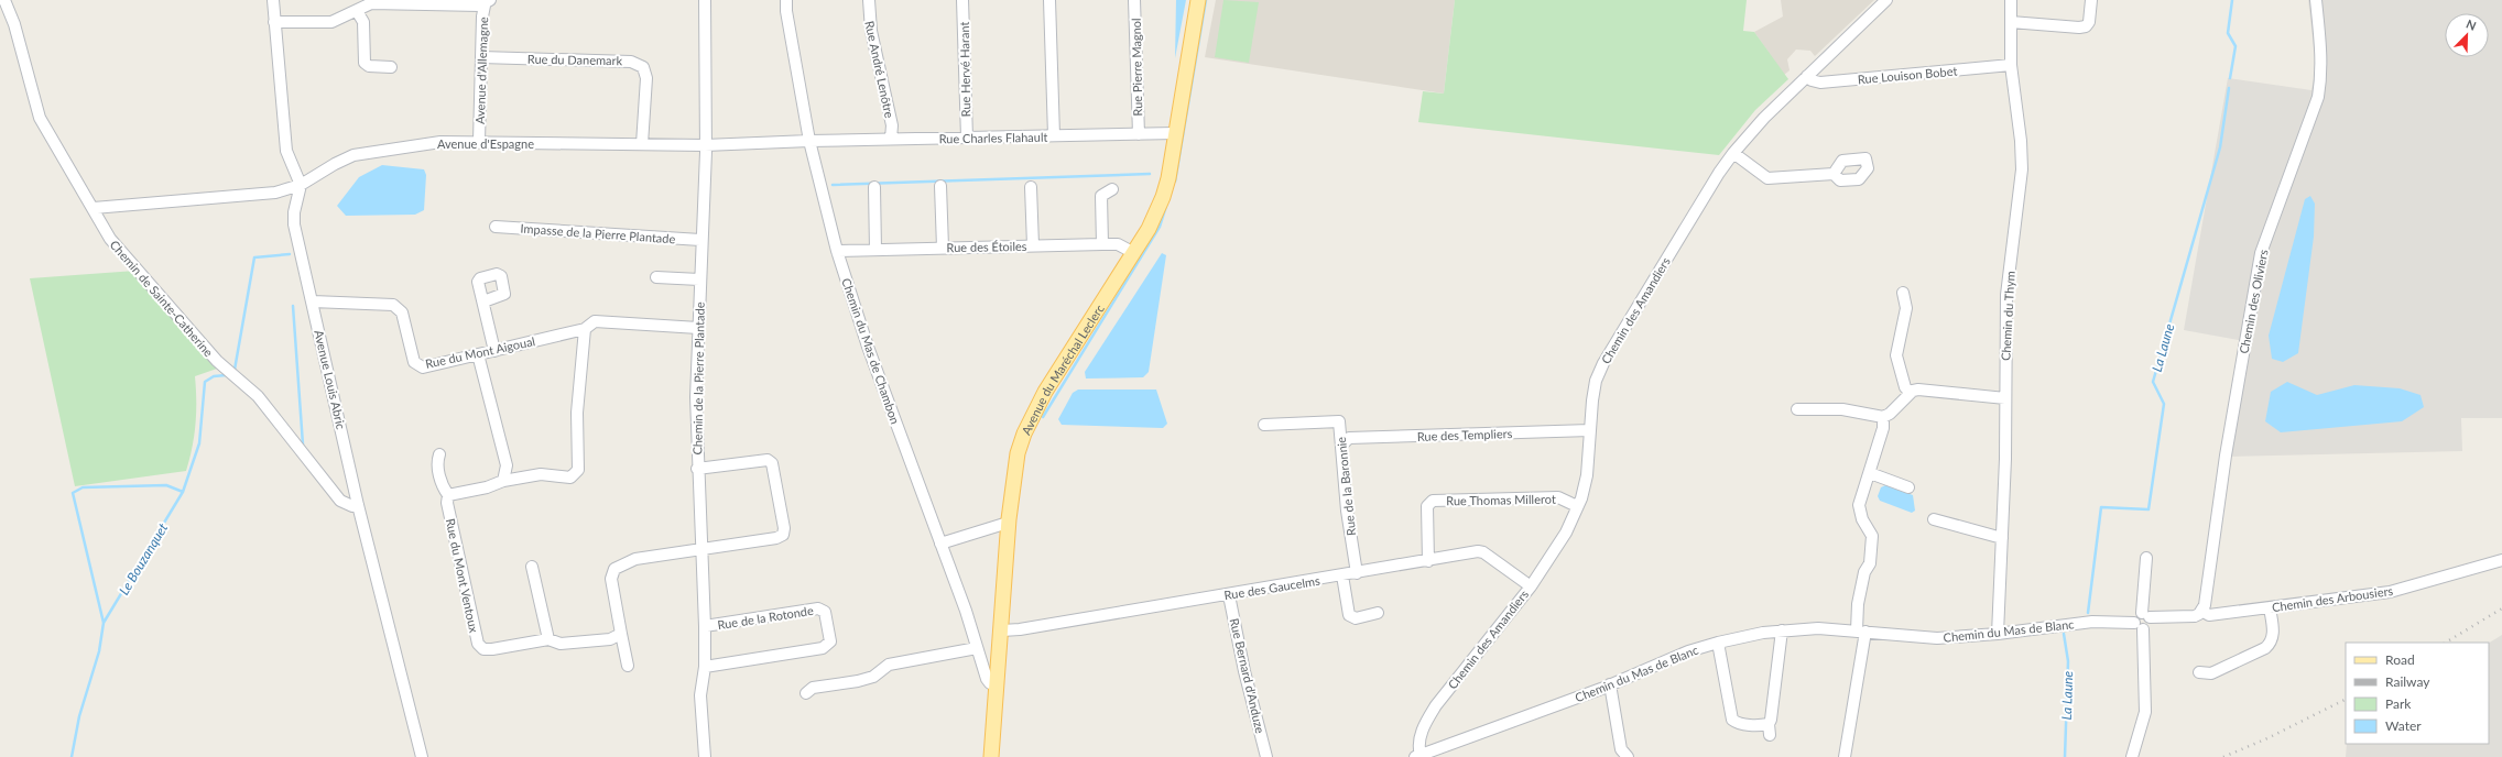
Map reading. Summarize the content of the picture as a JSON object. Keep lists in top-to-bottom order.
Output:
{
  "streets": {
    "main road": ["Avenue du Maréchal Leclerc"],
    "street": [
      "Rue du Danemark",
      "Rue Pierre Magnol",
      "Rue André Lenôtre",
      "Rue Hervé Harant",
      "Avenue d'Allemagne",
      "Rue Louison Bobet",
      "Rue Charles Flahault",
      "Avenue d'Espagne",
      "Impasse de la Pierre Plantade",
      "Rue des Étoiles",
      "Chemin de Sainte-Catherine",
      "Chemin des Oliviers",
      "Chemin des Amandiers",
      "Chemin du Thym",
      "Chemin du Mas de Chambon",
      "Rue du Mont Aigoual",
      "Chemin de la Pierre Plantade",
      "Avenue Louis Abric",
      "Rue des Templiers",
      "Rue de la Baronnie",
      "Rue Thomas Millerot",
      "Rue du Mont Ventoux",
      "Rue des Gaucelms",
      "Chemin des Arbousiers",
      "Rue de la Rotonde",
      "Chemin du Mas de Blanc",
      "Rue Bernard d'Anduze"
    ]
  },
  "crossings": [
    ["Rue du Danemark", "Avenue d'Allemagne"],
    ["Rue du Danemark", "Avenue d'Espagne"],
    ["Rue Pierre Magnol", "Rue Charles Flahault"],
    ["Rue André Lenôtre", "Rue Charles Flahault"],
    ["Rue Hervé Harant", "Rue Charles Flahault"],
    ["Avenue d'Allemagne", "Avenue d'Espagne"],
    ["Rue Louison Bobet", "Chemin des Amandiers"],
    ["Rue Louison Bobet", "Chemin du Thym"],
    ["Rue Charles Flahault", "Avenue d'Espagne"],
    ["Rue Charles Flahault", "Chemin du Mas de Chambon"],
    ["Rue Charles Flahault", "Avenue du Maréchal Leclerc"],
    ["Avenue d'Espagne", "Chemin de Sainte-Catherine"],
    ["Avenue d'Espagne", "Chemin du Mas de Chambon"],
    ["Avenue d'Espagne", "Chemin de la Pierre Plantade"],
    ["Avenue d'Espagne", "Avenue Louis Abric"],
    ["Impasse de la Pierre Plantade", "Chemin de la Pierre Plantade"],
    ["Rue des Étoiles", "Chemin du Mas de Chambon"],
    ["Rue des Étoiles", "Avenue du Maréchal Leclerc"],
    ["Chemin de Sainte-Catherine", "Avenue Louis Abric"],
    ["Chemin des Oliviers", "Chemin des Arbousiers"],
    ["Chemin des Amandiers", "Rue des Templiers"],
    ["Chemin des Amandiers", "Rue Thomas Millerot"],
    ["Chemin des Amandiers", "Rue des Gaucelms"],
    ["Chemin des Amandiers", "Chemin du Mas de Blanc"],
    ["Chemin du Thym", "Chemin du Mas de Blanc"],
    ["Chemin du Mas de Chambon", "Avenue du Maréchal Leclerc"],
    ["Rue du Mont Aigoual", "Chemin de la Pierre Plantade"],
    ["Rue du Mont Aigoual", "Avenue Louis Abric"],
    ["Avenue du Maréchal Leclerc", "Rue des Gaucelms"],
    ["Chemin de la Pierre Plantade", "Rue de la Rotonde"],
    ["Rue des Templiers", "Rue de la Baronnie"],
    ["Rue de la Baronnie", "Rue des Gaucelms"],
    ["Rue Thomas Millerot", "Rue des Gaucelms"],
    ["Rue des Gaucelms", "Rue Bernard d'Anduze"],
    ["Chemin des Arbousiers", "Chemin du Mas de Blanc"]
  ],
  "water": ["La Laune", "Le Bouzanquet"],
  "legend": [
    "Road",
    "Railway",
    "Park",
    "Water"
  ],
  "north": "top right"
}
